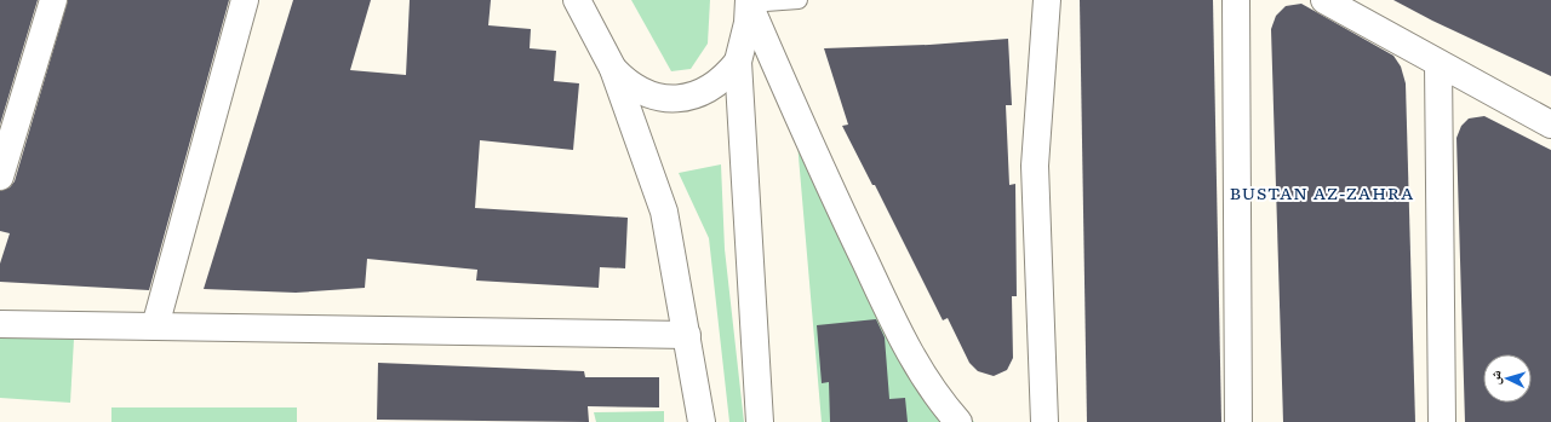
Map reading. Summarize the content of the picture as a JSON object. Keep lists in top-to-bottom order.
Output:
{
  "districts": ["BUSTAN AZ-ZAHRA"],
  "north": "left"
}
